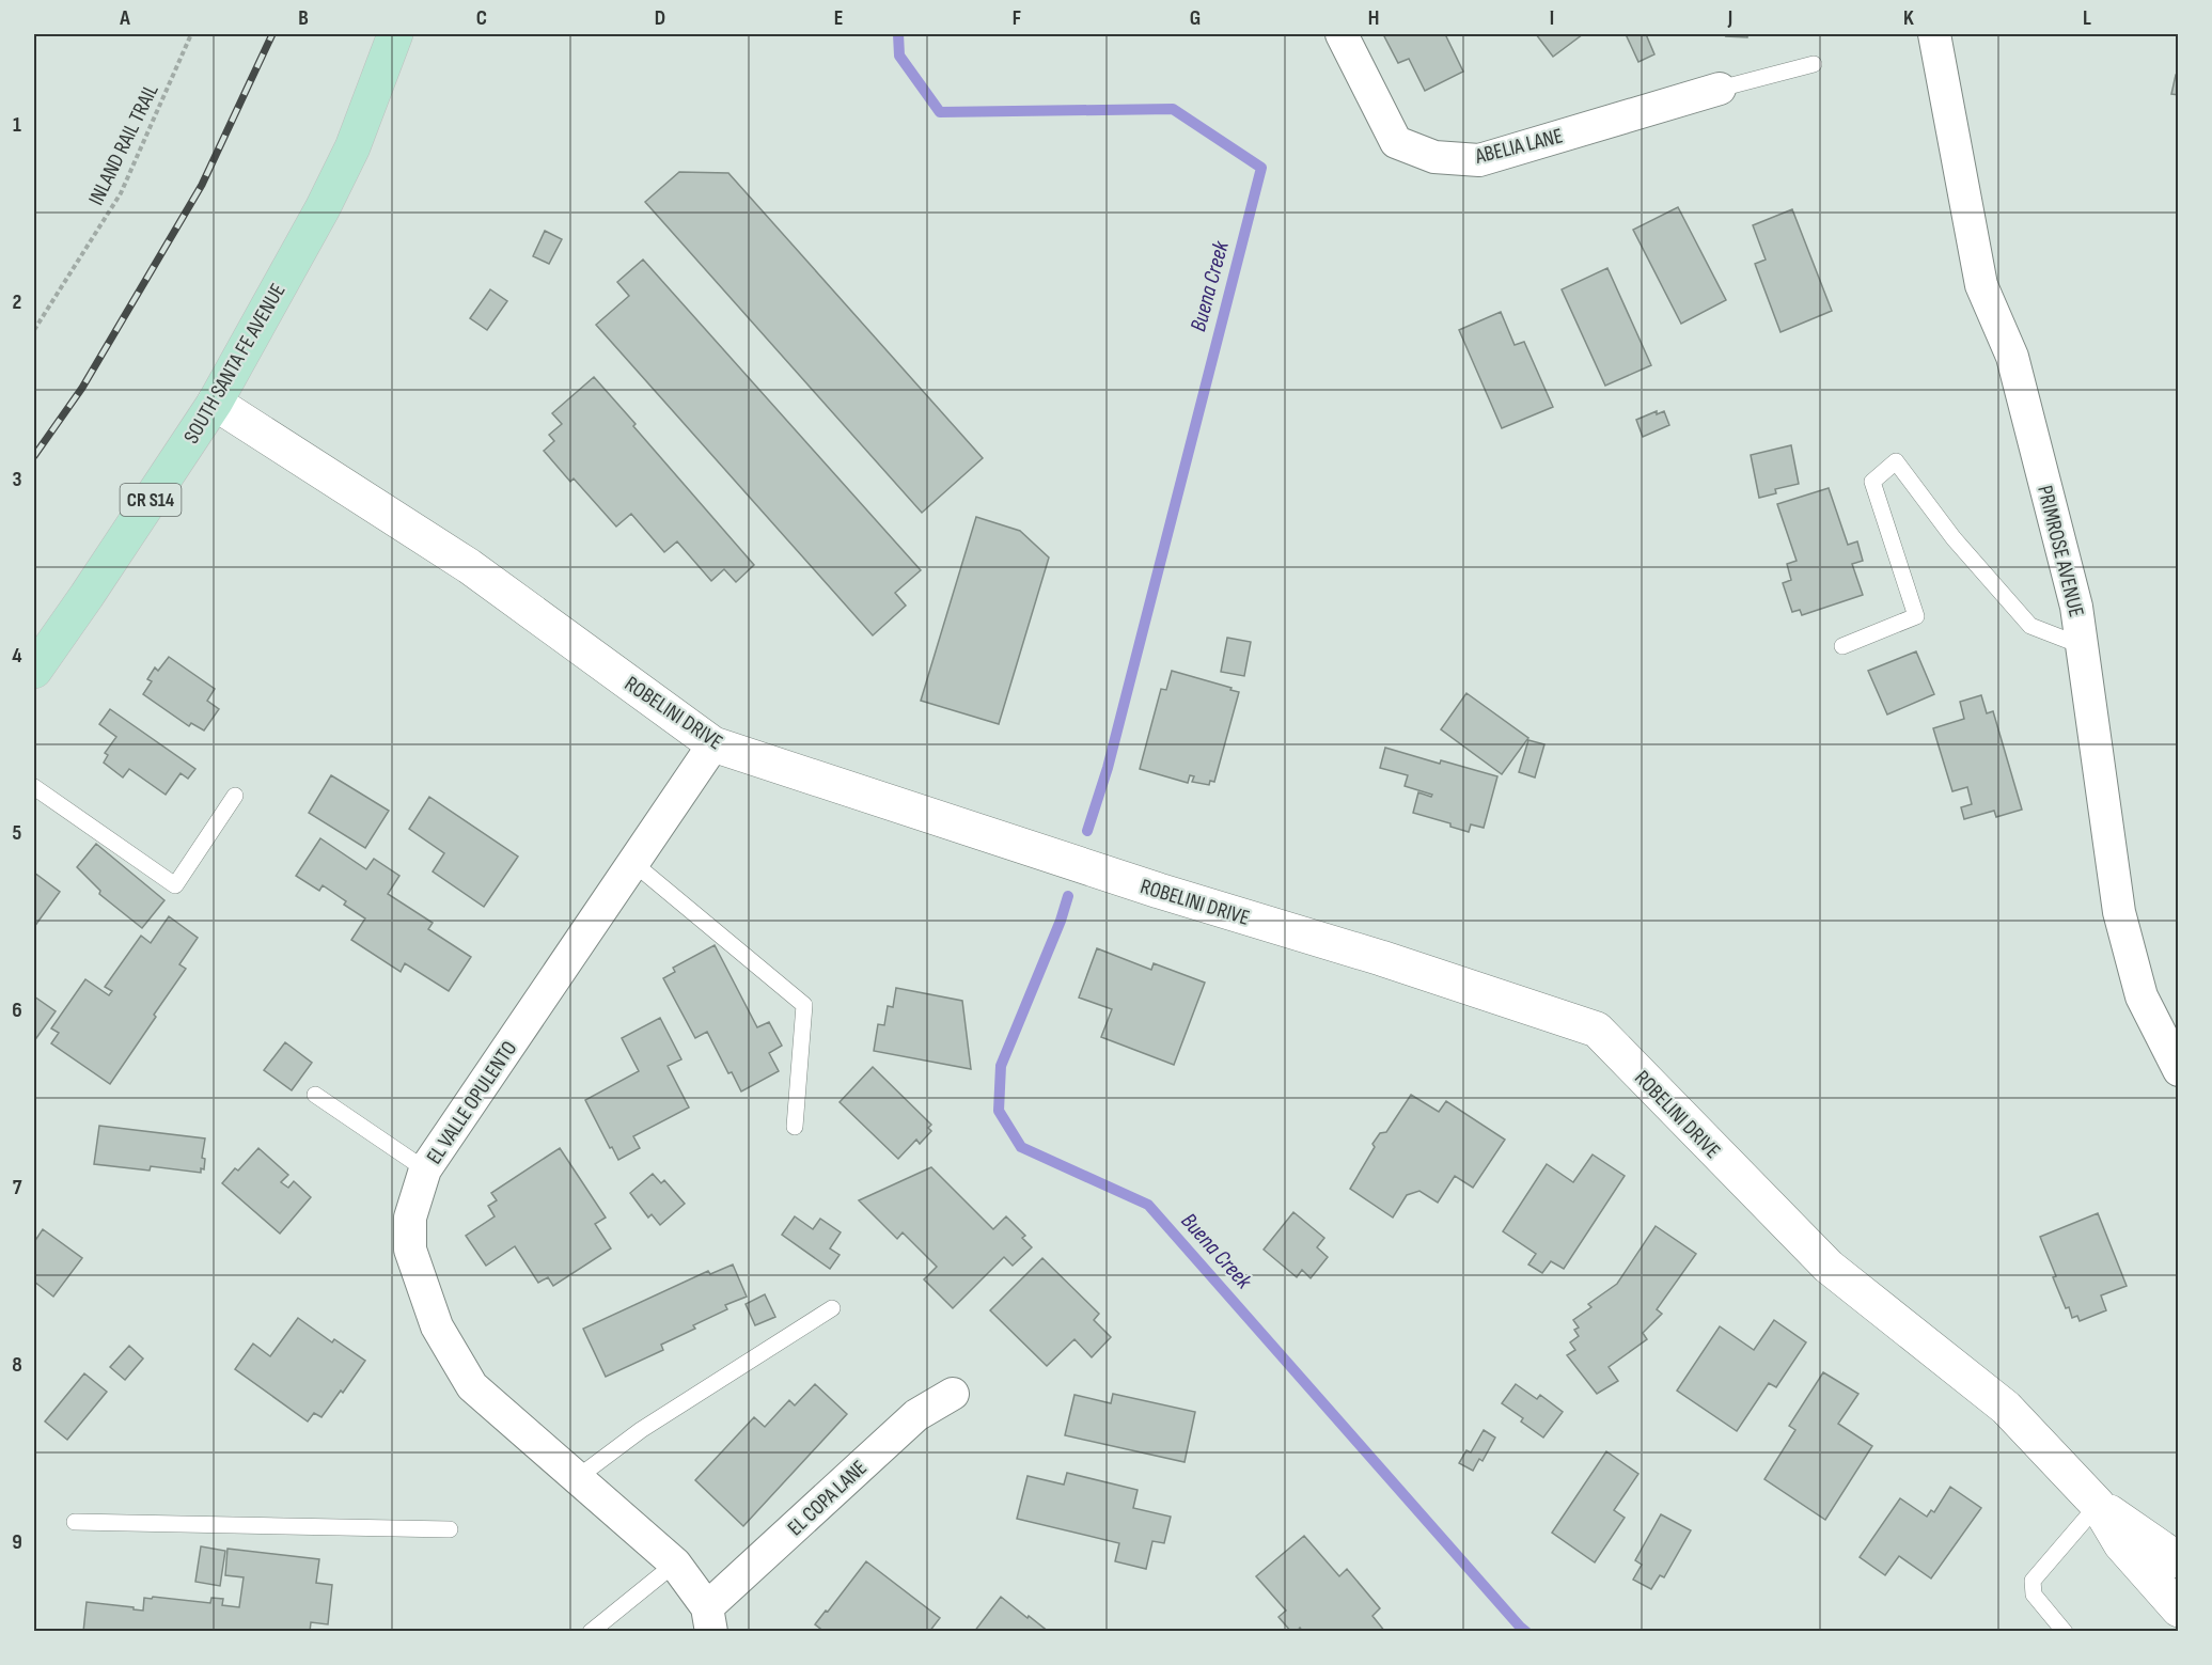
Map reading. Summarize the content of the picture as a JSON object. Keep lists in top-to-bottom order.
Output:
{
  "streets": {
    "main road": ["SOUTH SANTA FE AVENUE", "CR S14", "ROBELINI DRIVE"],
    "street": [
      "ABELIA LANE",
      "PRIMROSE AVENUE",
      "EL VALLE OPULENTO",
      "EL COPA LANE"
    ],
    "path": ["INLAND RAIL TRAIL"]
  },
  "crossings": [
    ["SOUTH SANTA FE AVENUE", "ROBELINI DRIVE"],
    ["ROBELINI DRIVE", "EL VALLE OPULENTO"],
    ["EL VALLE OPULENTO", "EL COPA LANE"]
  ],
  "water": ["Buena Creek"],
  "grid": {
    "columns": [
      "A",
      "B",
      "C",
      "D",
      "E",
      "F",
      "G",
      "H",
      "I",
      "J",
      "K",
      "L"
    ],
    "rows": [
      "1",
      "2",
      "3",
      "4",
      "5",
      "6",
      "7",
      "8",
      "9"
    ]
  }
}
